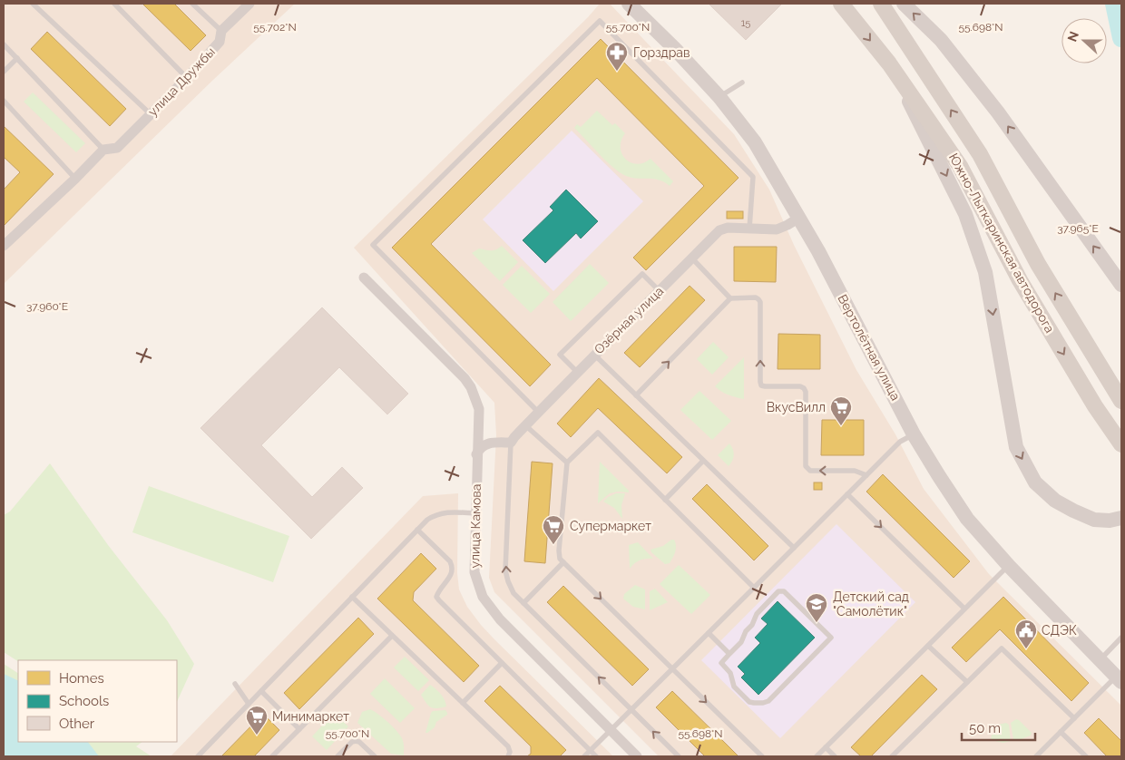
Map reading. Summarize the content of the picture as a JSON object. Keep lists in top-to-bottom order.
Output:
{
  "streets": {
    "main road": ["Южно-Лыткаринская автодорога", "Вертолётная улица"],
    "street": ["улица Дружбы", "Озёрная улица", "улица Камова"]
  },
  "crossings": [
    ["Озёрная улица", "Вертолётная улица"]
  ],
  "places": {
    "pharmacy": ["Горздрав"],
    "supermarket": ["ВкусВилл", "Супермаркет", "Минимаркет"],
    "school or university": ["Детский сад \"Самолётик\""],
    "public building": ["СДЭК"]
  },
  "house_numbers": ["15"],
  "legend": ["Homes", "Schools", "Other"],
  "scale_bar": "50 m",
  "north": "left",
  "coordinates": [
    "55.702°N",
    "55.700°N",
    "55.698°N",
    "37.965°E",
    "37.960°E"
  ]
}
